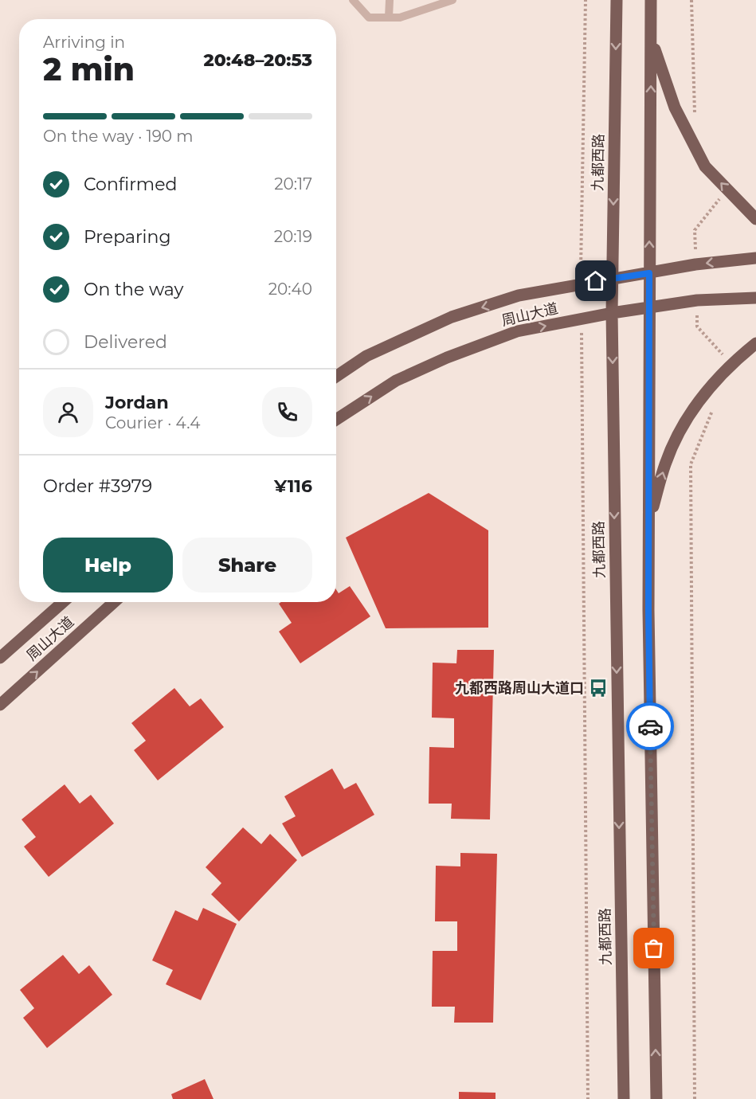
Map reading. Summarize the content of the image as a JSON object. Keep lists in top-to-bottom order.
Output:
{
  "streets": {
    "main road": ["九都西路", "周山大道"]
  },
  "crossings": [
    ["九都西路", "周山大道"]
  ],
  "places": {
    "bus stop": ["九都西路周山大道口"]
  },
  "page": {
    "heading": ["2 min", "Arriving in", "20:48–20:53"],
    "panel": [
      "Jordan",
      "Courier · 4.4",
      "Order #3979",
      "¥116"
    ],
    "bar": "On the way · 190 m",
    "list": [
      ["Confirmed", "20:17"],
      ["Preparing", "20:19"],
      ["On the way", "20:40"],
      "Delivered"
    ],
    "buttons": ["Help", "Share"]
  }
}
